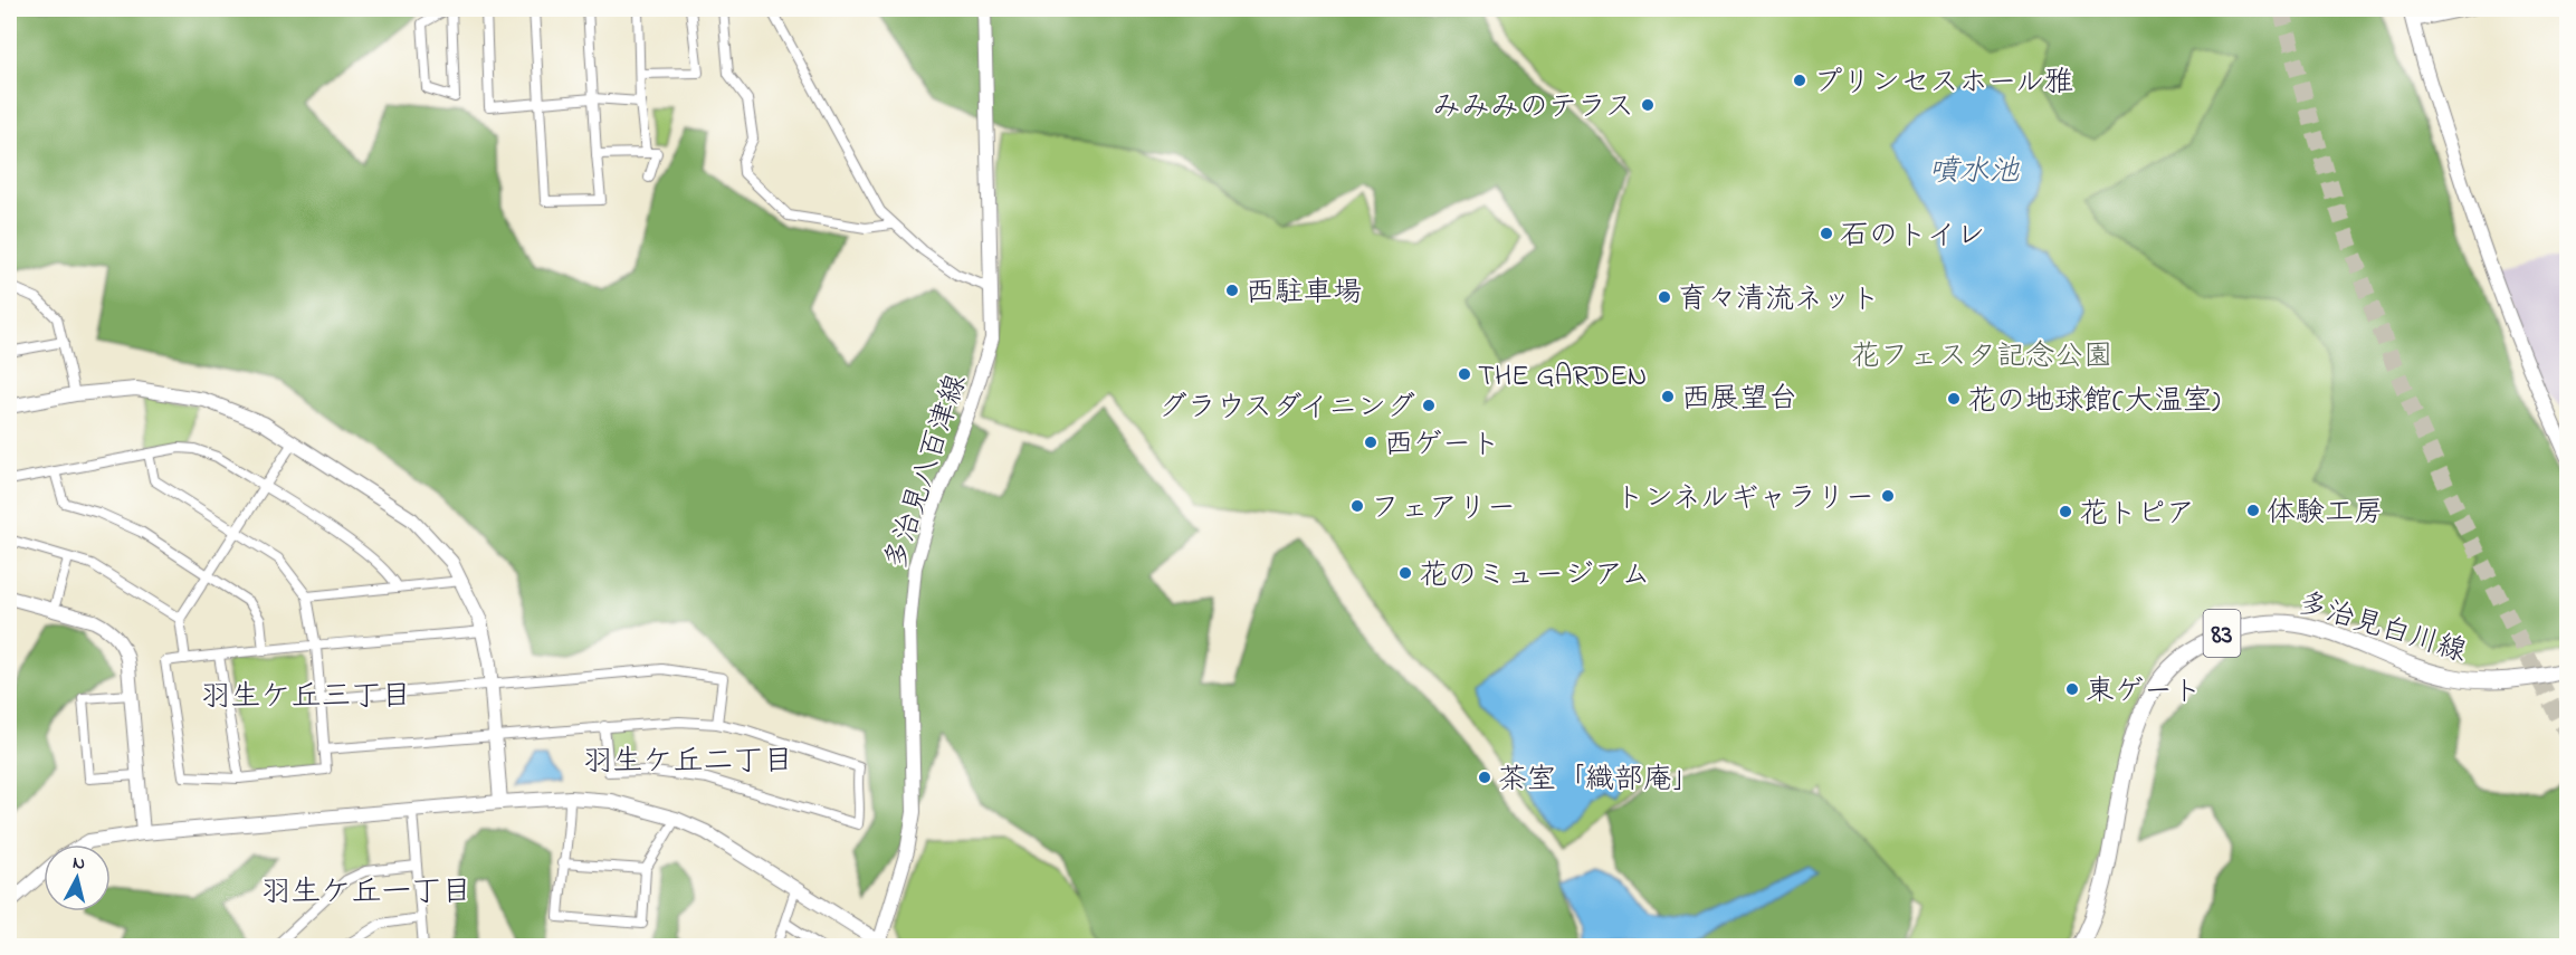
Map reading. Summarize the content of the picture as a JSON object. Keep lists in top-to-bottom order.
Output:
{
  "streets": {
    "main road": ["多治見白川線", "83"],
    "street": ["多治見八百津線"]
  },
  "districts": ["羽生ケ丘三丁目", "羽生ケ丘二丁目", "羽生ケ丘一丁目"],
  "water": ["噴水池"],
  "parks": ["花フェスタ記念公園"],
  "places": [
    "プリンセスホール雅",
    "みみみのテラス",
    "石のトイレ",
    "西駐車場",
    "育々清流ネット",
    "THE GARDEN",
    "西展望台",
    "花の地球館(大温室)",
    "グラウスダイニング",
    "西ゲート",
    "トンネルギャラリー",
    "フェアリー",
    "体験工房",
    "花トピア",
    "花のミュージアム",
    "東ゲート",
    "茶室「織部庵」"
  ],
  "north": "top"
}
